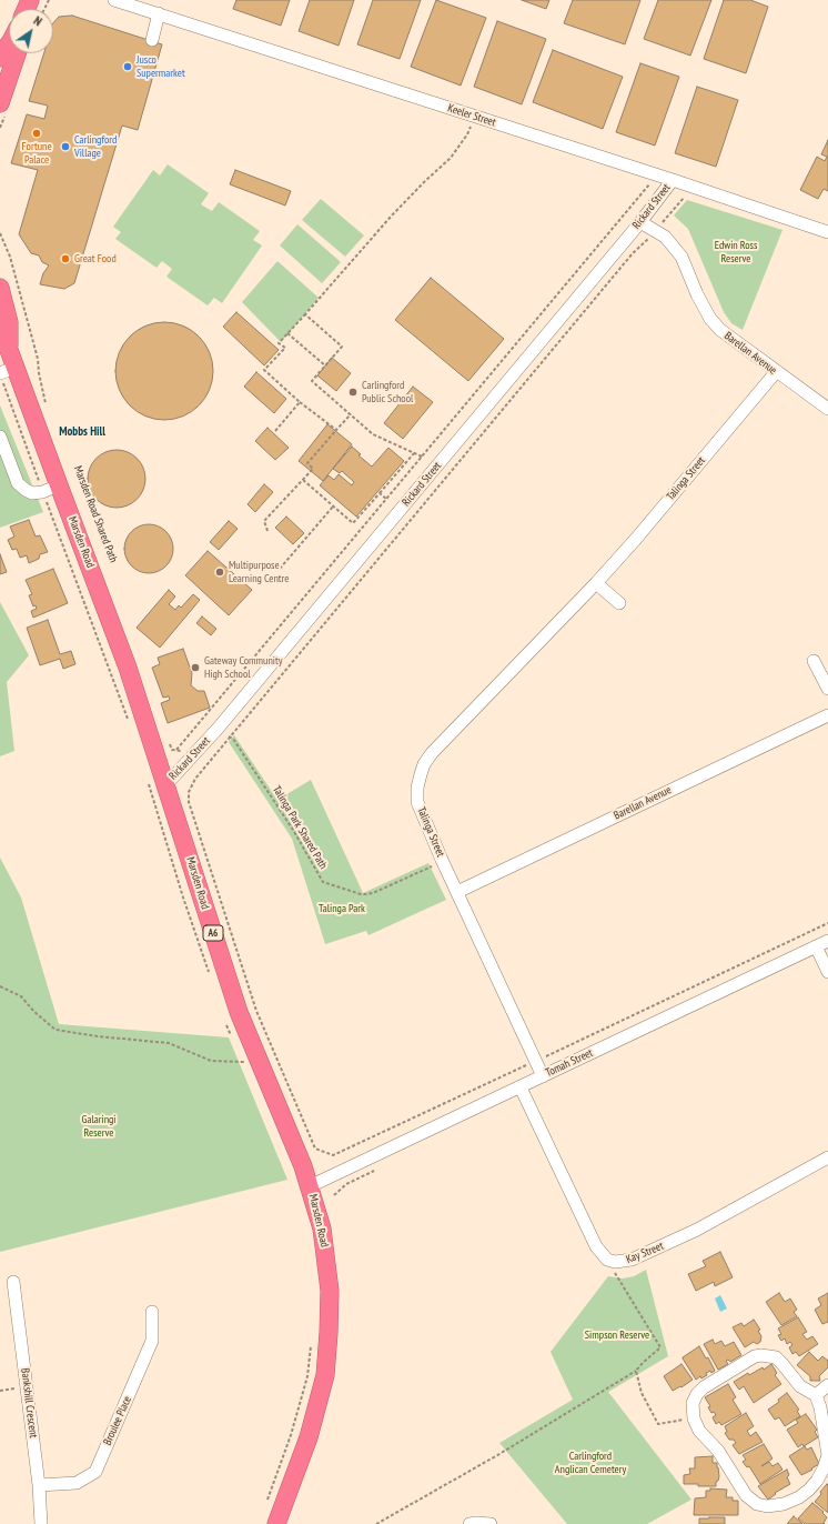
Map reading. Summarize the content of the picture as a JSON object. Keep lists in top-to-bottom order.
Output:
{
  "streets": {
    "highway": ["Marsden Road", "A6"],
    "street": [
      "Keeler Street",
      "Rickard Street",
      "Barellan Avenue",
      "Talinga Street",
      "Tomah Street",
      "Kay Street",
      "Bankshill Crescent",
      "Broulee Place"
    ],
    "path": ["Talinga Park Shared Path"]
  },
  "crossings": [
    ["Keeler Street", "Rickard Street"],
    ["Rickard Street", "Barellan Avenue"],
    ["Rickard Street", "Marsden Road"],
    ["Rickard Street", "Talinga Park Shared Path"],
    ["Barellan Avenue", "Talinga Street"],
    ["Talinga Street", "Tomah Street"],
    ["Marsden Road", "Tomah Street"],
    ["Bankshill Crescent", "Broulee Place"]
  ],
  "districts": ["Mobbs Hill"],
  "parks": [
    "Edwin Ross Reserve",
    "Talinga Park",
    "Galaringi Reserve",
    "Simpson Reserve",
    "Carlingford Anglican Cemetery"
  ],
  "places": [
    "Jusco Supermarket",
    "Fortune Palace",
    "Carlingford Village",
    "Great Food",
    "Carlingford Public School",
    "Multipurpose Learning Centre",
    "Gateway Community High School"
  ],
  "north": "top right"
}
